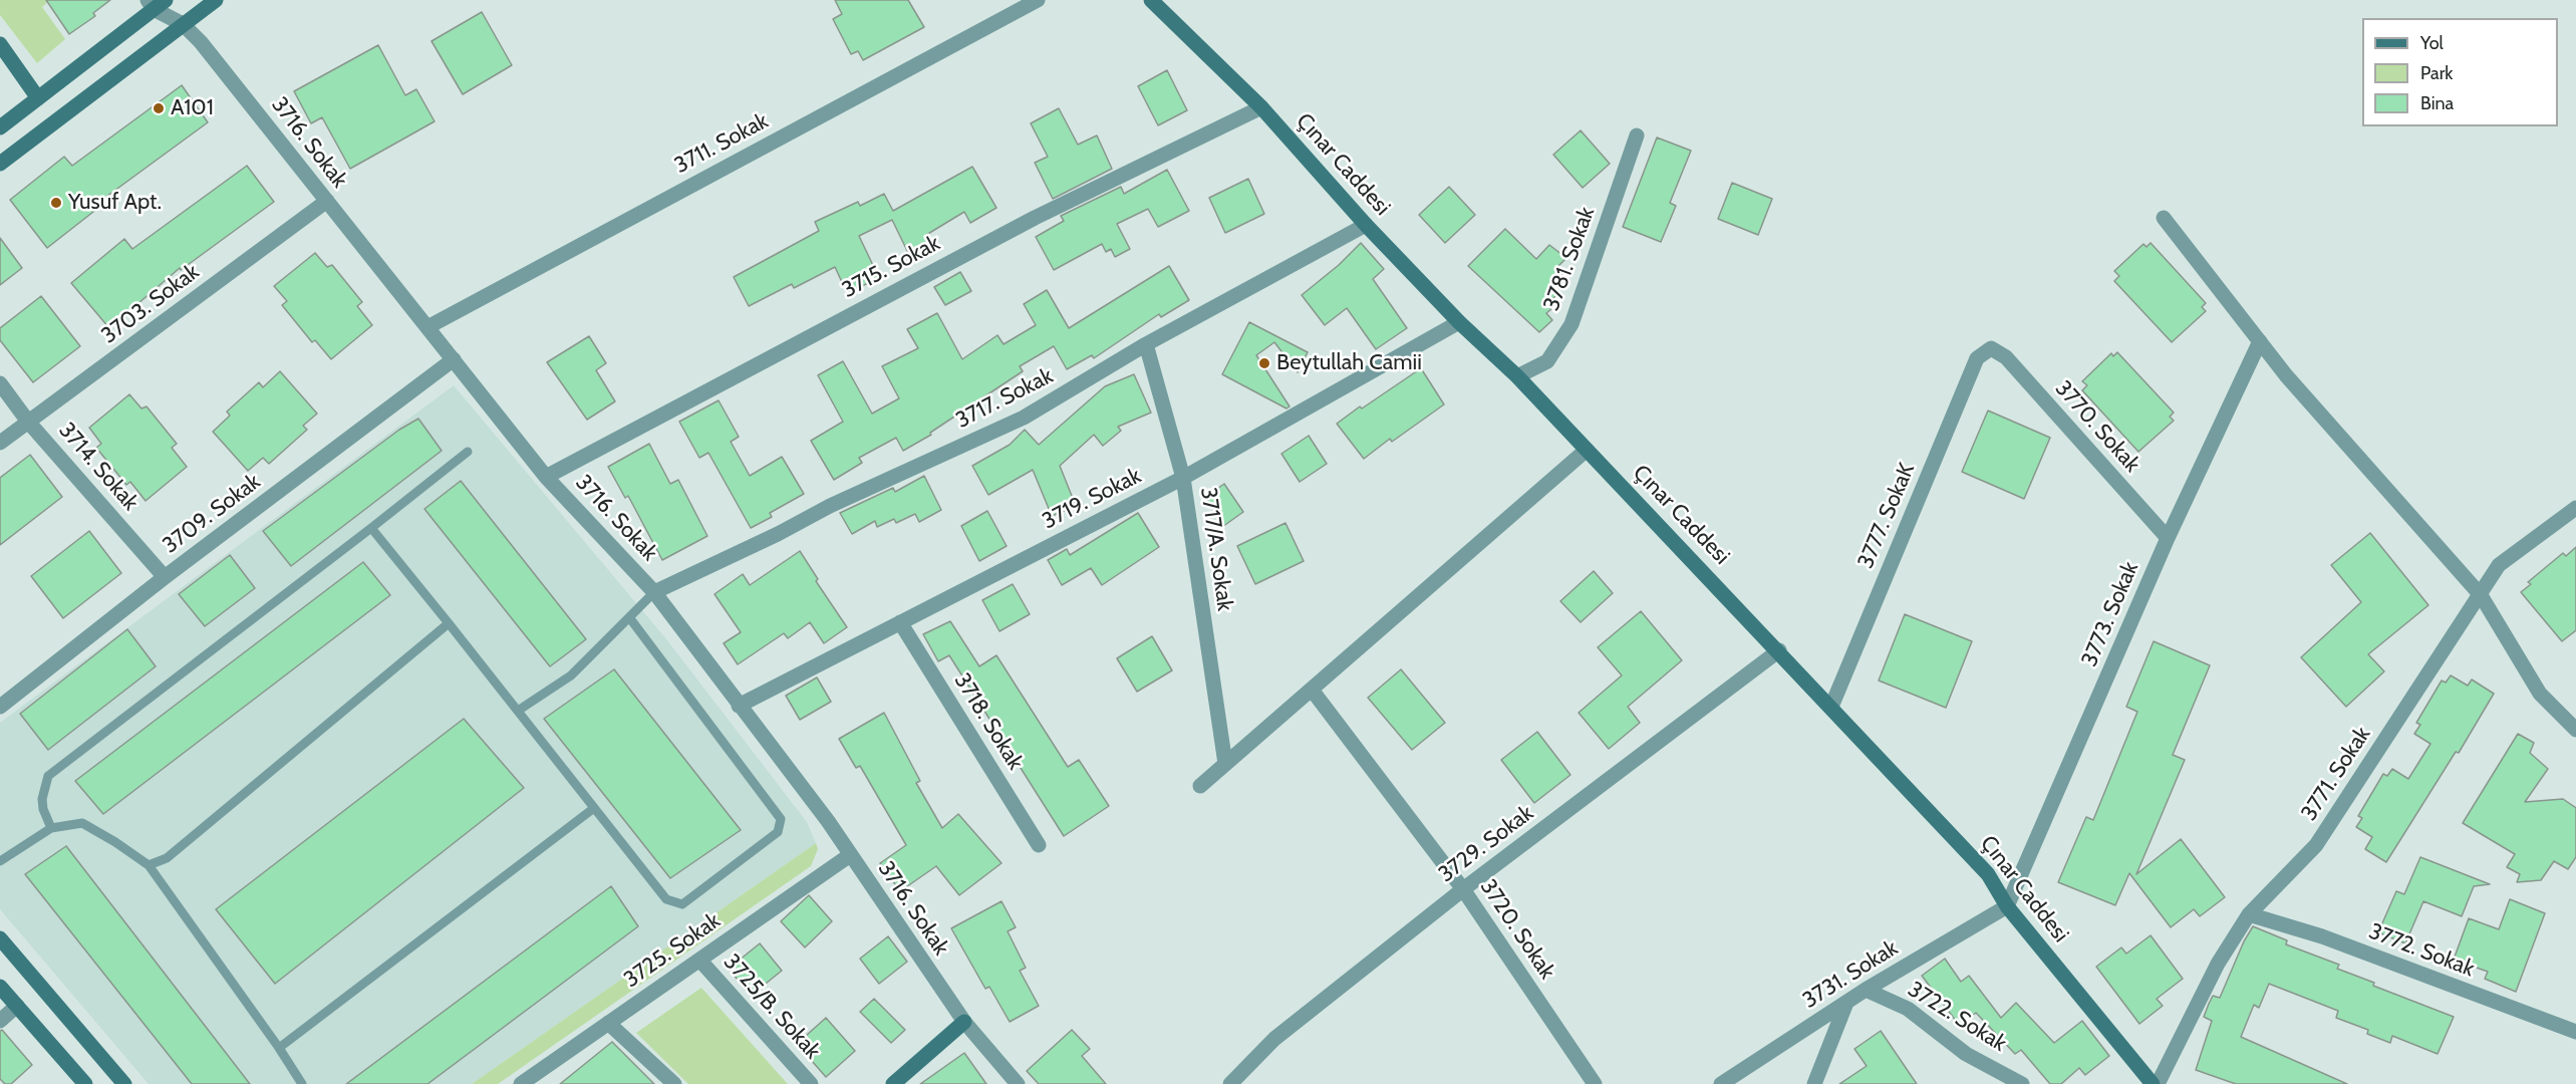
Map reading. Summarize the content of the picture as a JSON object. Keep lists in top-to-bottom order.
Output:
{
  "streets": {
    "street": [
      "3716. Sokak",
      "3711. Sokak",
      "Çınar Caddesi",
      "3781. Sokak",
      "3715. Sokak",
      "3703. Sokak",
      "3717. Sokak",
      "3770. Sokak",
      "3714. Sokak",
      "3719. Sokak",
      "3709. Sokak",
      "3777. SokaK",
      "3717/A. Sokak",
      "3773. Sokak",
      "3718. Sokak",
      "3771. Sokak",
      "3729. Sokak",
      "3720. Sokak",
      "3725. Sokak",
      "3772. Sokak",
      "3731. Sokak",
      "3725/B. Sokak",
      "3722. Sokak"
    ]
  },
  "crossings": [
    ["3716. Sokak", "3711. Sokak"],
    ["3716. Sokak", "3715. Sokak"],
    ["3716. Sokak", "3703. Sokak"],
    ["3716. Sokak", "3717. Sokak"],
    ["3716. Sokak", "3719. Sokak"],
    ["3716. Sokak", "3709. Sokak"],
    ["3716. Sokak", "3725. Sokak"],
    ["Çınar Caddesi", "3781. Sokak"],
    ["Çınar Caddesi", "3715. Sokak"],
    ["Çınar Caddesi", "3717. Sokak"],
    ["Çınar Caddesi", "3719. Sokak"],
    ["Çınar Caddesi", "3777. SokaK"],
    ["Çınar Caddesi", "3773. Sokak"],
    ["Çınar Caddesi", "3729. Sokak"],
    ["Çınar Caddesi", "3731. Sokak"],
    ["3703. Sokak", "3714. Sokak"],
    ["3717. Sokak", "3717/A. Sokak"],
    ["3770. Sokak", "3777. SokaK"],
    ["3770. Sokak", "3773. Sokak"],
    ["3714. Sokak", "3709. Sokak"],
    ["3719. Sokak", "3717/A. Sokak"],
    ["3719. Sokak", "3718. Sokak"],
    ["3773. Sokak", "3731. Sokak"],
    ["3771. Sokak", "3772. Sokak"],
    ["3729. Sokak", "3720. Sokak"],
    ["3725. Sokak", "3725/B. Sokak"],
    ["3731. Sokak", "3722. Sokak"]
  ],
  "places": ["A101", "Yusuf Apt.", "Beytullah Camii"],
  "legend": ["Yol", "Park", "Bina"]
}
